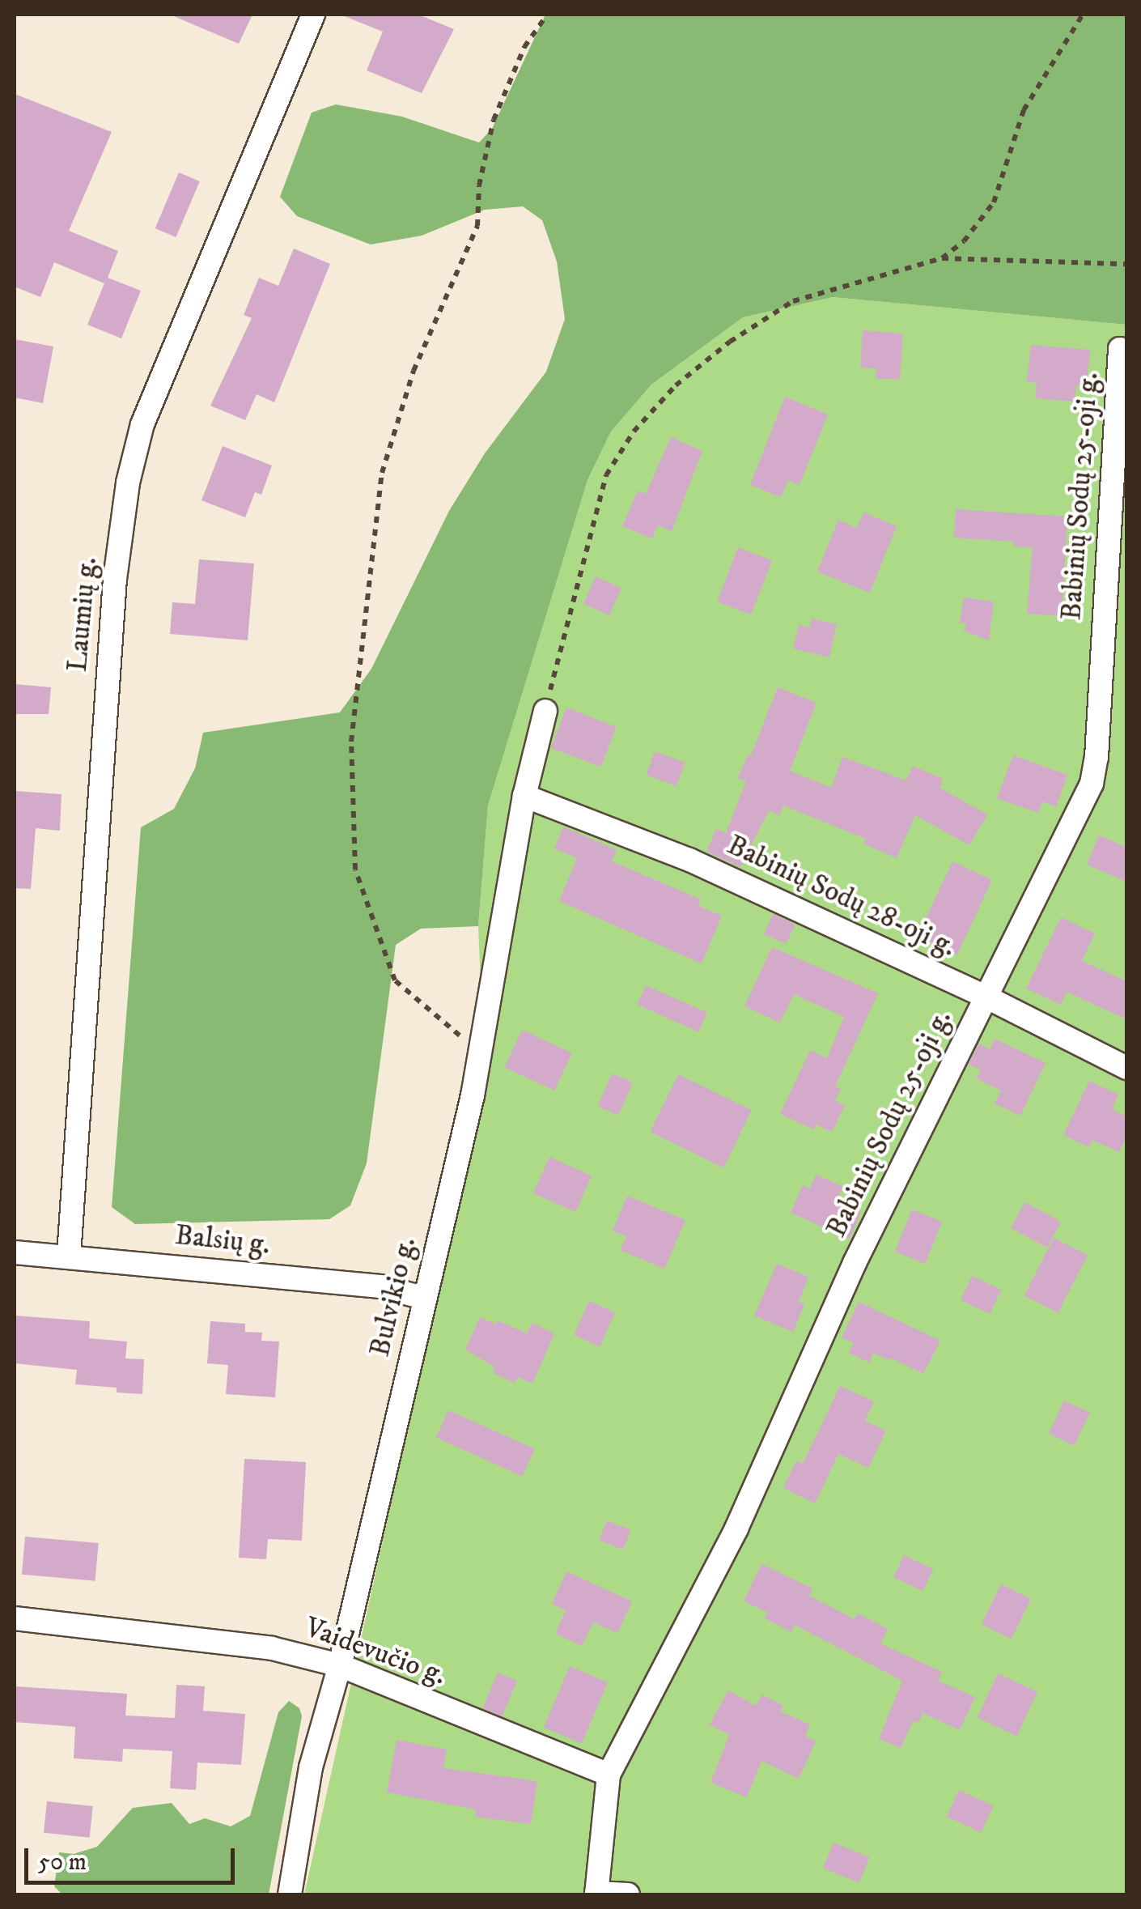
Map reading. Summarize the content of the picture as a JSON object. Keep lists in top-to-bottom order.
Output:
{
  "streets": {
    "street": [
      "Babinių Sodų 25-oji g.",
      "Laumių g.",
      "Babinių Sodų 28-oji g.",
      "Balsių g.",
      "Bulvikio g.",
      "Vaidevučio g."
    ]
  },
  "crossings": [
    ["Babinių Sodų 25-oji g.", "Babinių Sodų 28-oji g."],
    ["Babinių Sodų 25-oji g.", "Vaidevučio g."],
    ["Laumių g.", "Balsių g."],
    ["Babinių Sodų 28-oji g.", "Bulvikio g."],
    ["Balsių g.", "Bulvikio g."],
    ["Bulvikio g.", "Vaidevučio g."]
  ],
  "scale_bar": "50 m"
}
